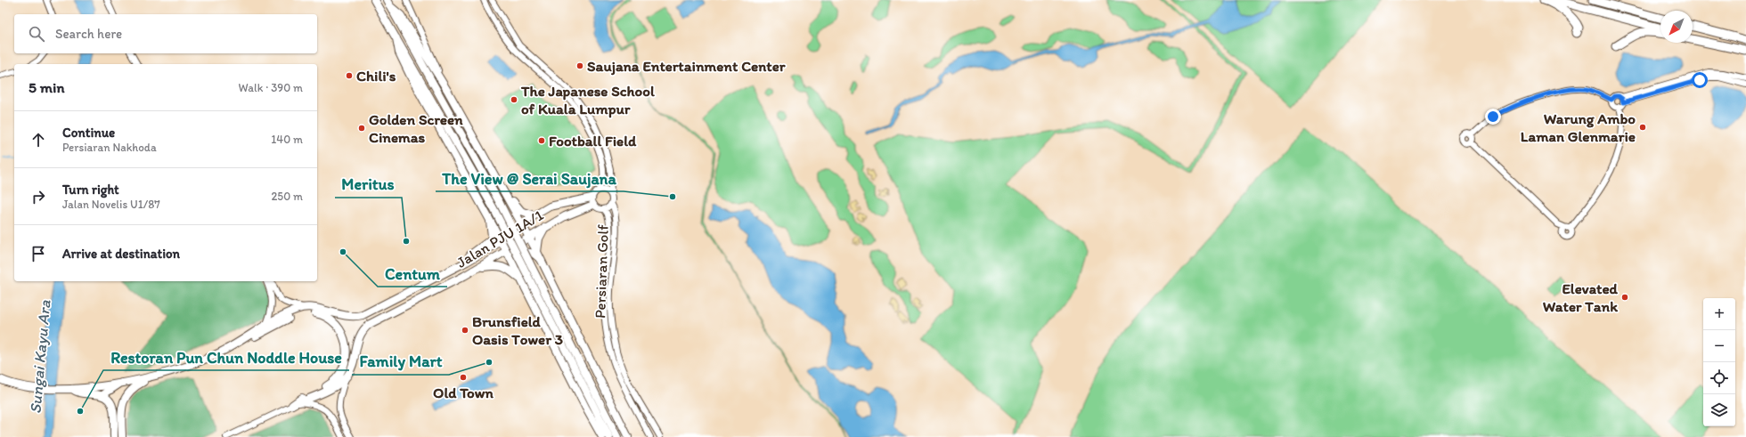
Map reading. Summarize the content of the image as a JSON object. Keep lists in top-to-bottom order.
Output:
{
  "streets": {
    "main road": ["Jalan PJU 1A/1"],
    "street": ["Persiaran Golf"]
  },
  "crossings": [
    ["Jalan PJU 1A/1", "Persiaran Golf"]
  ],
  "water": ["Sungai Kayu Ara"],
  "places": [
    "Saujana Entertainment Center",
    "Chili's",
    "The Japanese School of Kuala Lumpur",
    "Warung Ambo Laman Glenmarie",
    "Golden Screen Cinemas",
    "Football Field",
    "The View @ Serai Saujana",
    "Meritus",
    "Centum",
    "Elevated Water Tank",
    "Brunsfield Oasis Tower 3",
    "Family Mart",
    "Old Town",
    "Restoran Pun Chun Noddle House"
  ],
  "north": "bottom left",
  "page": {
    "search": "Search here",
    "heading": ["5 min", "Walk · 390 m"],
    "list": [
      ["Continue", "Persiaran Nakhoda", "140 m"],
      ["Turn right", "Jalan Novelis U1/87", "250 m"],
      "Arrive at destination"
    ],
    "map_buttons": ["+", "−"]
  }
}
